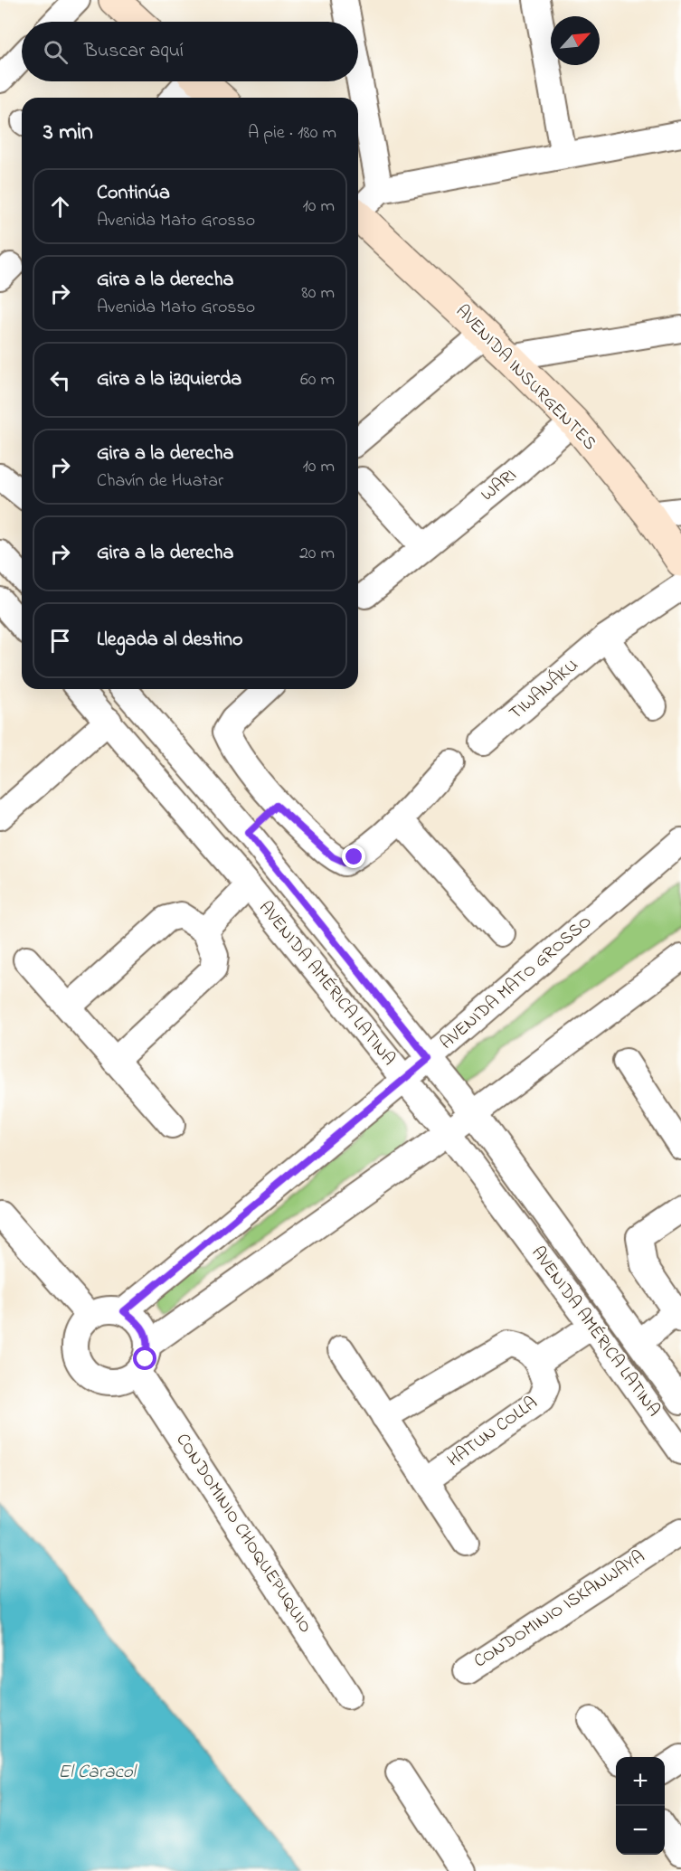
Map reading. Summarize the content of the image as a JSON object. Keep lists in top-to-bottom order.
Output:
{
  "streets": {
    "main road": ["AVENIDA INSURGENTES"],
    "street": [
      "WARI",
      "TIWANÁKU",
      "AVENIDA MATO GROSSO",
      "AVENIDA AMÉRICA LATINA",
      "HATUN COLLA",
      "CONDOMINIO CHOQUEPUQUIO",
      "CONDOMINIO ISKANWAYA"
    ]
  },
  "crossings": [
    ["AVENIDA INSURGENTES", "WARI"],
    ["AVENIDA MATO GROSSO", "AVENIDA AMÉRICA LATINA"],
    ["AVENIDA MATO GROSSO", "CONDOMINIO CHOQUEPUQUIO"]
  ],
  "water": ["El Caracol"],
  "north": "top right",
  "page": {
    "search": "Buscar aquí",
    "heading": ["3 min", "A pie · 180 m"],
    "list": [
      ["Continúa", "Avenida Mato Grosso", "10 m"],
      ["Gira a la derecha", "Avenida Mato Grosso", "80 m"],
      ["Gira a la izquierda", "60 m"],
      ["Gira a la derecha", "Chavín de Huatar", "10 m"],
      ["Gira a la derecha", "20 m"],
      "Llegada al destino"
    ],
    "map_buttons": ["+", "−"]
  }
}
